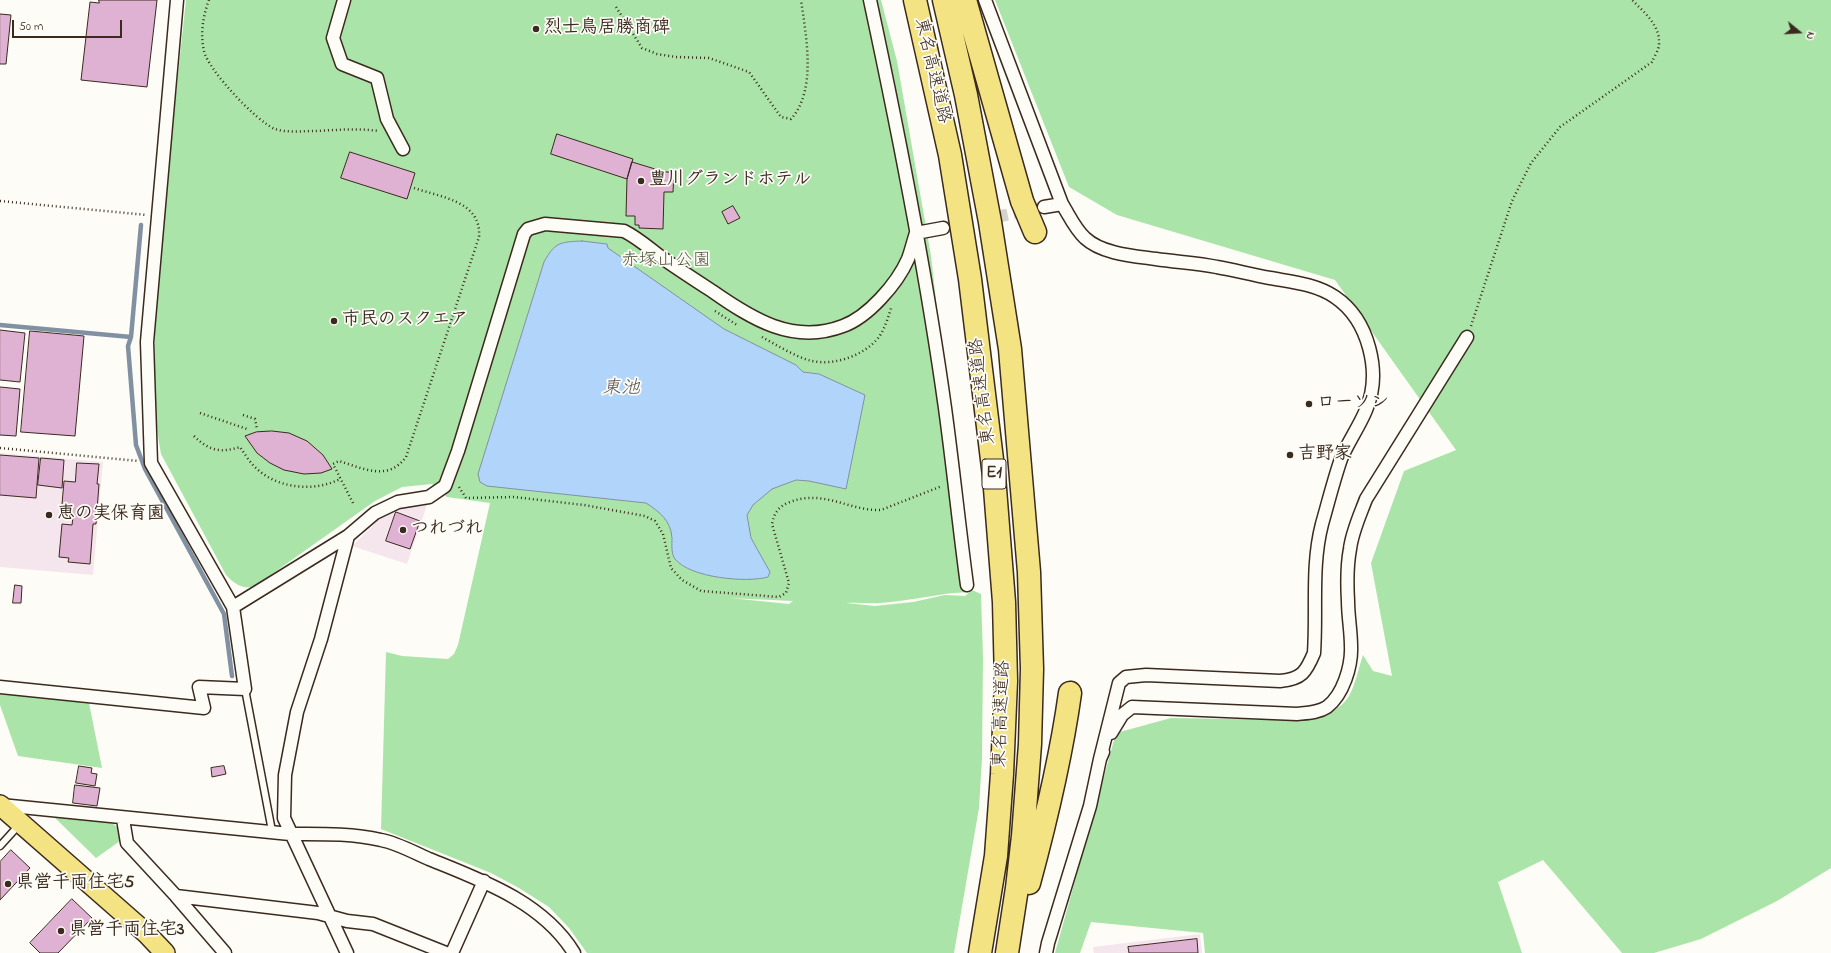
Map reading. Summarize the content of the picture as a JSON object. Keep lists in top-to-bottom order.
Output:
{
  "streets": {
    "highway": ["東名高速道路", "E1"]
  },
  "water": ["東池"],
  "parks": ["赤塚山公園"],
  "places": [
    "烈士鳥居勝商碑",
    "豊川グランドホテル",
    "市民のスクエア",
    "ローソン",
    "吉野家",
    "恵の実保育園",
    "つれづれ",
    "県営千両住宅5",
    "県営千両住宅3"
  ],
  "scale_bar": "50 m",
  "north": "right"
}
